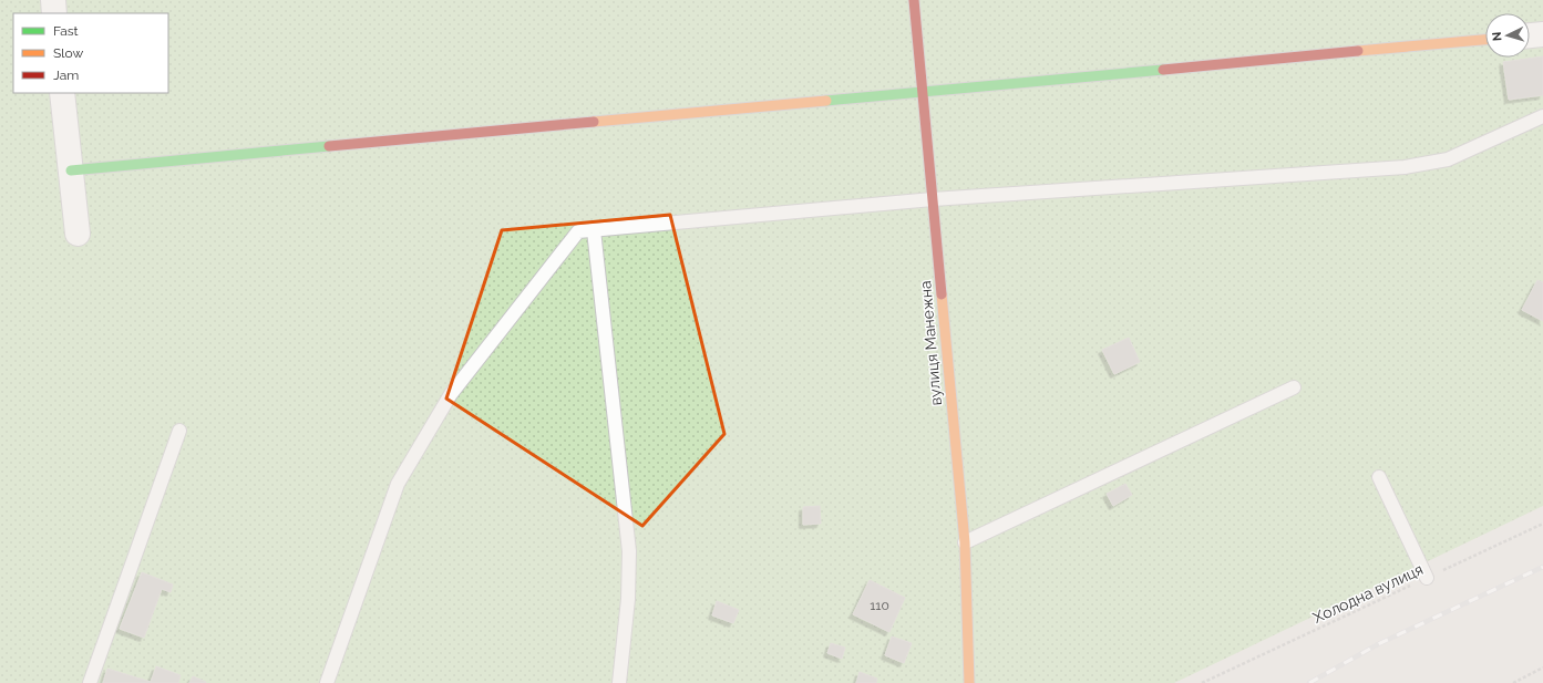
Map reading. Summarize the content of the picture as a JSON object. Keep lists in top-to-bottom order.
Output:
{
  "streets": {
    "street": ["вулиця Манежна"],
    "path": ["Холодна вулиця"]
  },
  "house_numbers": ["110"],
  "legend": ["Fast", "Slow", "Jam"],
  "north": "left"
}
